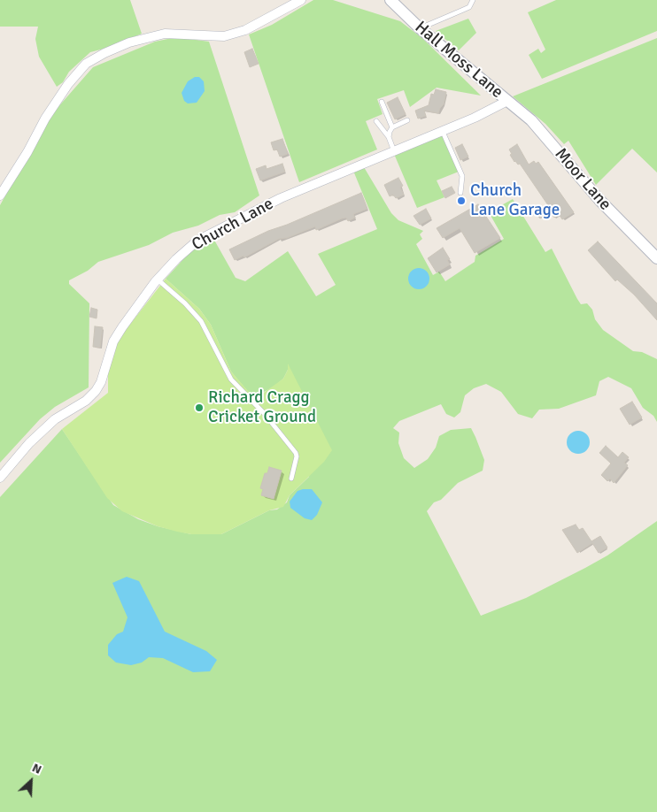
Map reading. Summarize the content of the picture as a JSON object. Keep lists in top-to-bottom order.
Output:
{
  "streets": {
    "street": ["Hall Moss Lane", "Moor Lane", "Church Lane"]
  },
  "crossings": [
    ["Hall Moss Lane", "Moor Lane"],
    ["Hall Moss Lane", "Church Lane"],
    ["Moor Lane", "Church Lane"]
  ],
  "places": ["Church Lane Garage", "Richard Cragg Cricket Ground"],
  "north": "top right"
}
